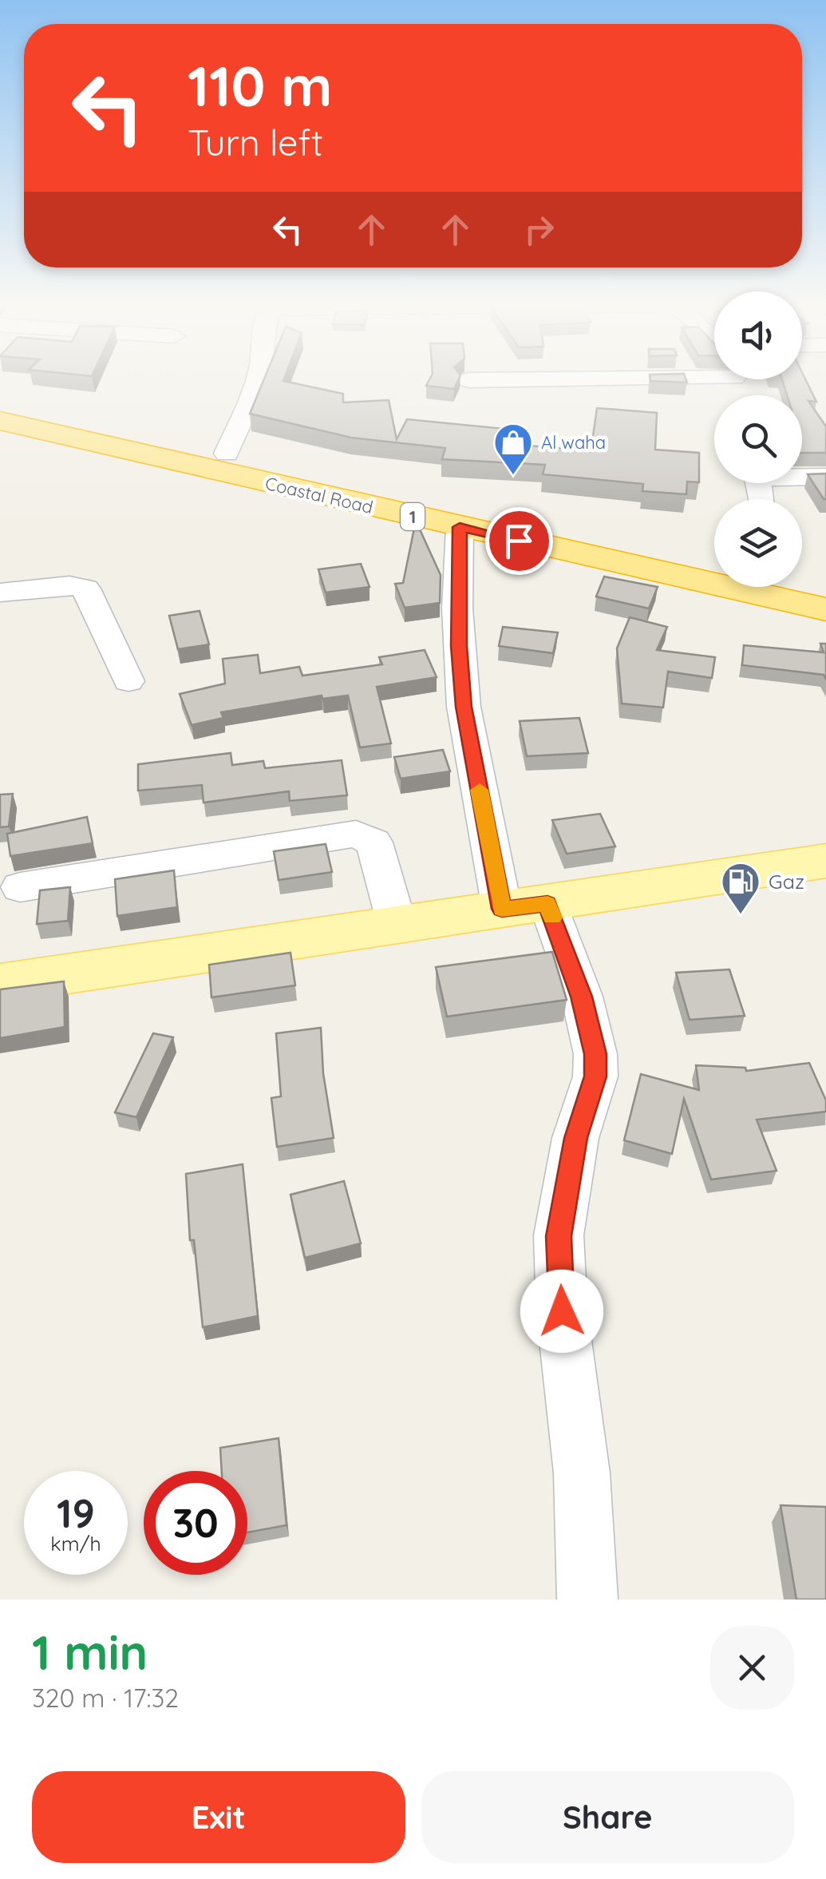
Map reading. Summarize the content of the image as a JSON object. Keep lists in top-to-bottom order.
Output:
{
  "streets": {
    "highway": ["Coastal Road", "1"]
  },
  "places": {
    "shop": ["Al waha"],
    "fuel station": ["Gaz"]
  },
  "page": {
    "turn": ["110 m", "Turn left"],
    "speed": "19 km/h",
    "limit": "30",
    "heading": ["1 min", "320 m · 17:32"],
    "buttons": ["Exit", "Share"]
  }
}
